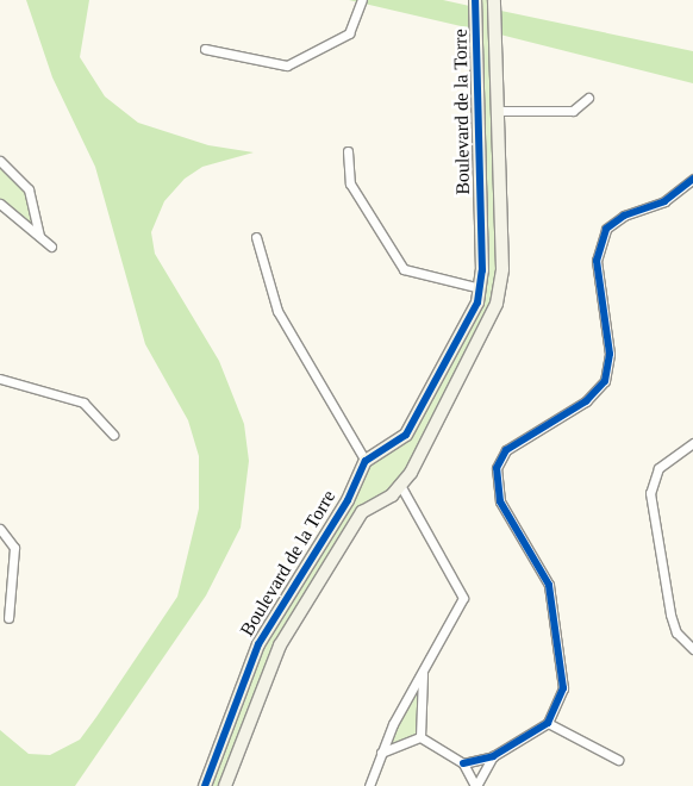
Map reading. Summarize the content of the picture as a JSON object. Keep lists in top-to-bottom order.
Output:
{
  "streets": {
    "street": ["Boulevard de la Torre"]
  }
}
